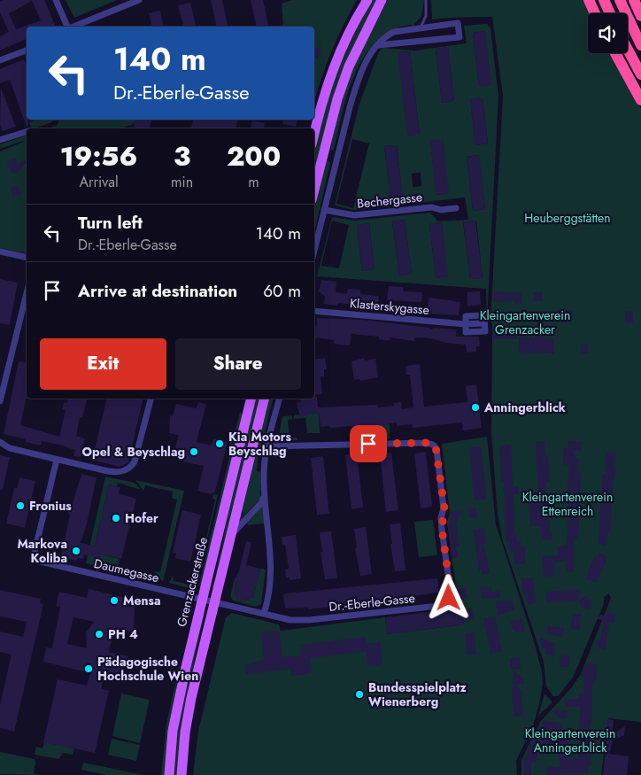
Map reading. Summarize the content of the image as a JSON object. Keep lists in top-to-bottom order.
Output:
{
  "streets": {
    "main road": ["Grenzackerstraße"],
    "street": [
      "Bechergasse",
      "Klasterskygasse",
      "Daumegasse",
      "Dr.-Eberle-Gasse"
    ]
  },
  "crossings": [
    ["Daumegasse", "Grenzackerstraße"]
  ],
  "parks": [
    "Heuberggstätten",
    "Kleingartenverein Grenzacker",
    "Kleingartenverein Ettenreich",
    "Kleingartenverein Anningerblick"
  ],
  "places": [
    "Anningerblick",
    "Kia Motors Beyschlag",
    "Opel & Beyschlag",
    "Fronius",
    "Hofer",
    "Markova Koliba",
    "Mensa",
    "PH 4",
    "Pädagogische Hochschule Wien",
    "Bundesspielplatz Wienerberg"
  ],
  "page": {
    "turn": ["140 m", "Dr.-Eberle-Gasse"],
    "eta": [
      "19:56",
      "Arrival",
      "3",
      "min",
      "200",
      "m"
    ],
    "list": [
      {
        "name": "Turn left",
        "note": "Dr.-Eberle-Gasse",
        "value": "140 m"
      },
      {
        "name": "Arrive at destination",
        "value": "60 m"
      }
    ],
    "buttons": ["Exit", "Share"]
  }
}
